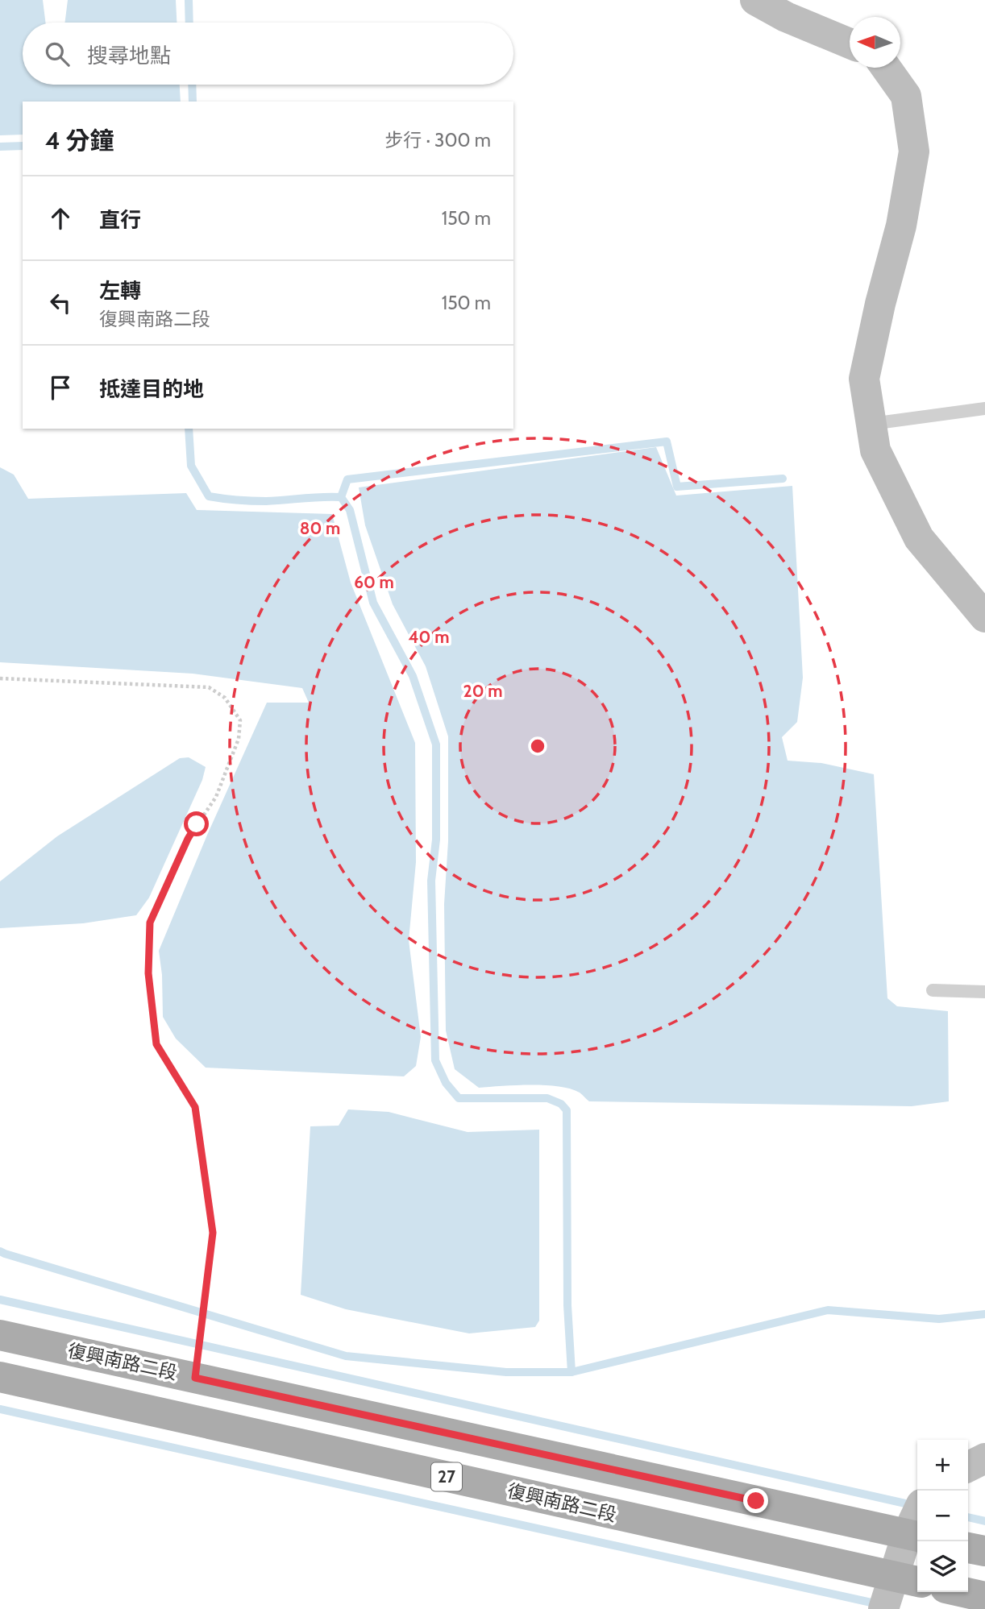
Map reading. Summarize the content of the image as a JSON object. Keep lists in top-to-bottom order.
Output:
{
  "streets": {
    "main road": ["復興南路二段", "27"]
  },
  "north": "left",
  "page": {
    "search": "搜尋地點",
    "heading": ["4 分鐘", "步行 · 300 m"],
    "list": [
      ["直行", "150 m"],
      ["左轉", "復興南路二段", "150 m"],
      "抵達目的地"
    ],
    "map_buttons": ["+", "−"]
  },
  "rings": [
    "80 m",
    "60 m",
    "40 m",
    "20 m"
  ]
}
